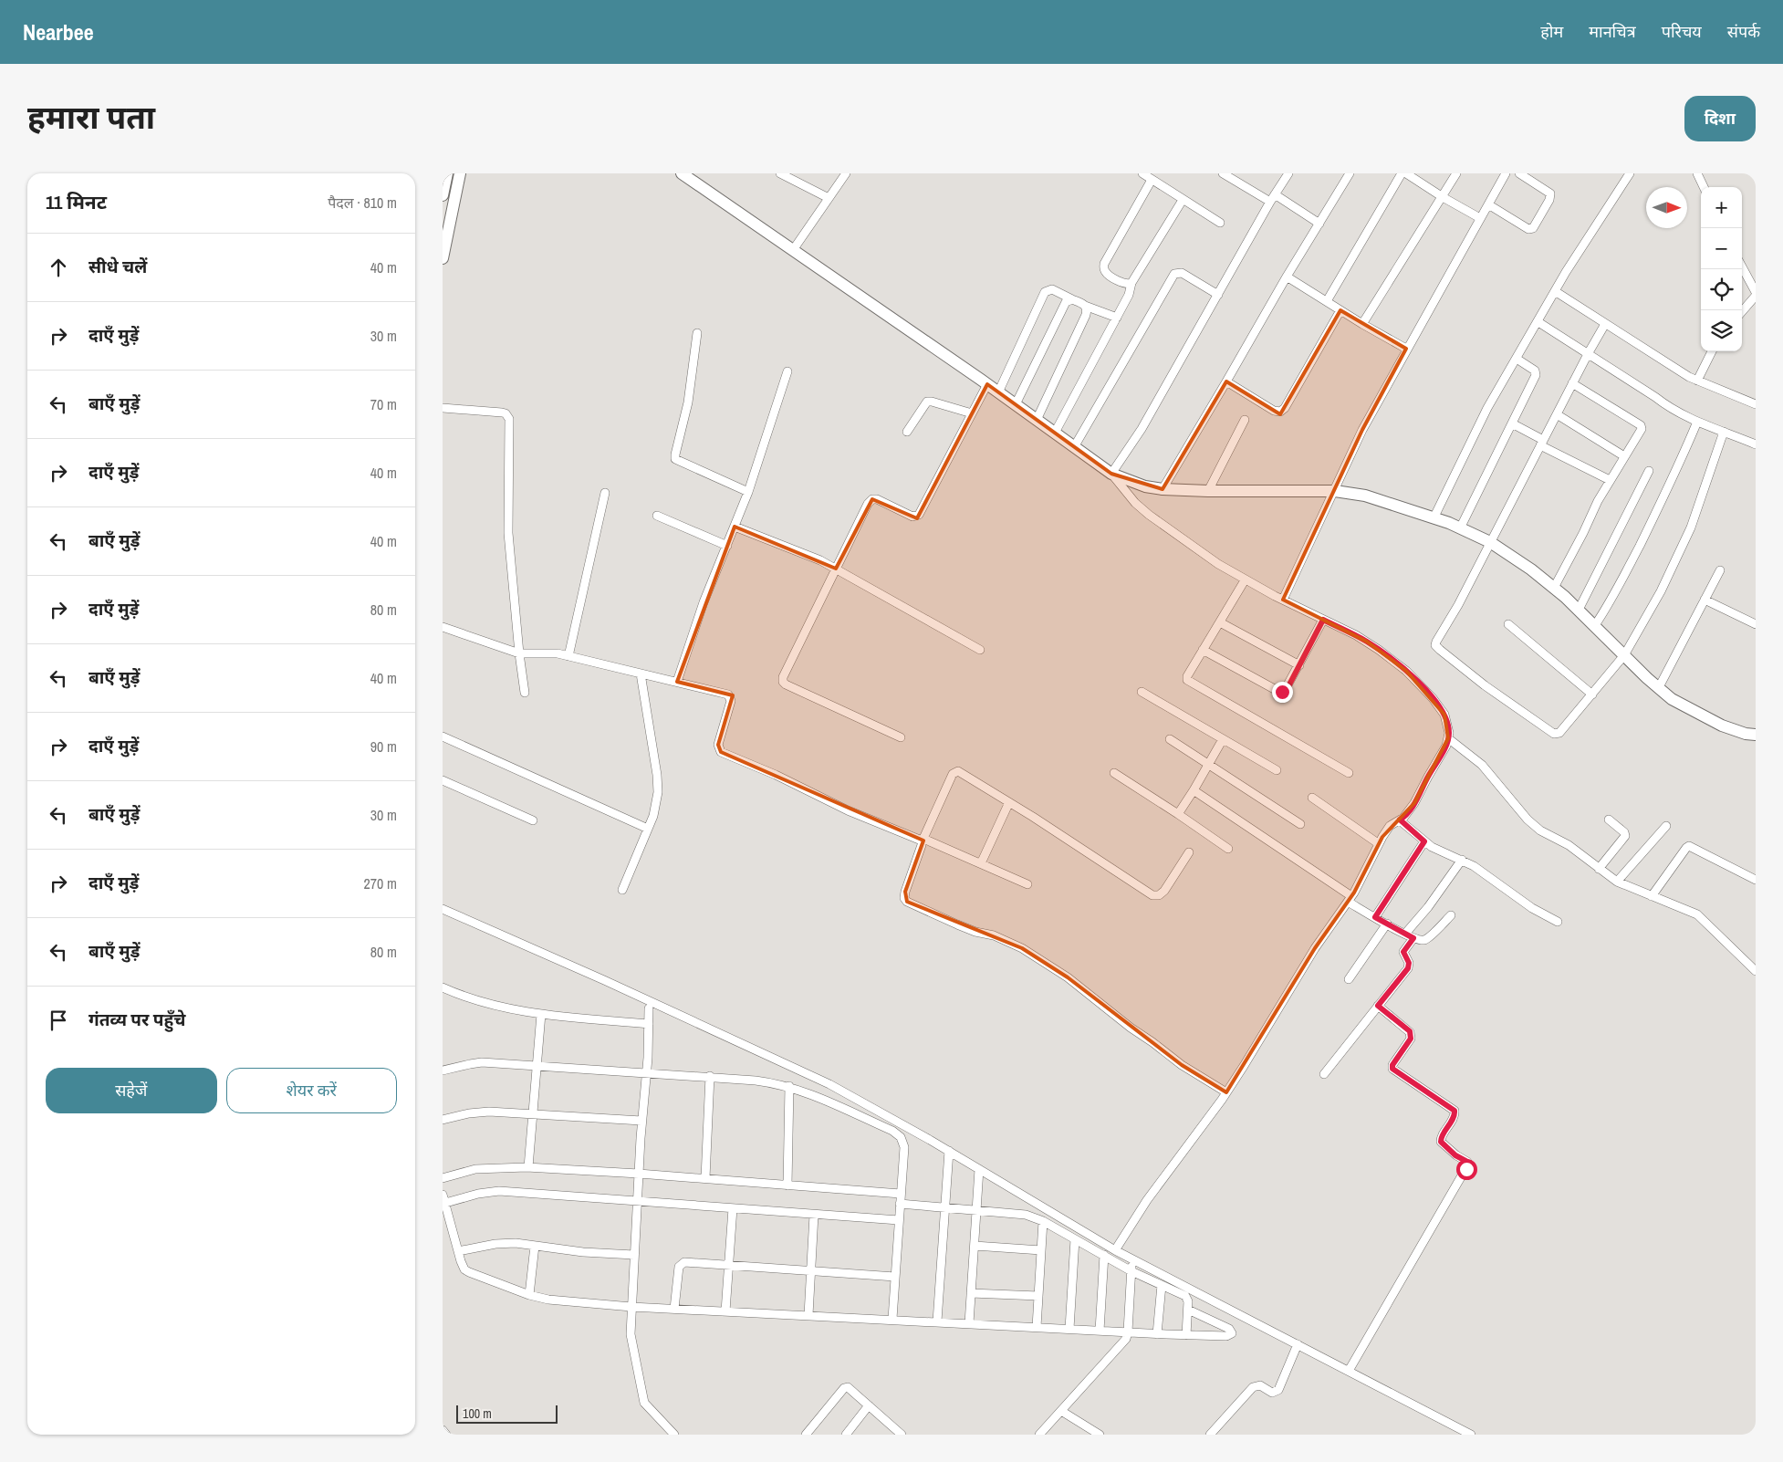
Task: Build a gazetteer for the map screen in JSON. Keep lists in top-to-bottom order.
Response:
{
  "scale_bar": "100 m",
  "north": "right",
  "page": {
    "header": "Nearbee",
    "nav": [
      "होम",
      "मानचित्र",
      "परिचय",
      "संपर्क"
    ],
    "title": "हमारा पता",
    "buttons": [
      "दिशा",
      ["सहेजें", "शेयर करें"]
    ],
    "heading": ["11 मिनट", "पैदल · 810 m"],
    "map_buttons": ["+", "−"],
    "list": [
      ["सीधे चलें", "40 m"],
      ["दाएँ मुड़ें", "30 m"],
      ["बाएँ मुड़ें", "70 m"],
      ["दाएँ मुड़ें", "40 m"],
      ["बाएँ मुड़ें", "40 m"],
      ["दाएँ मुड़ें", "80 m"],
      ["बाएँ मुड़ें", "40 m"],
      ["दाएँ मुड़ें", "90 m"],
      ["बाएँ मुड़ें", "30 m"],
      ["दाएँ मुड़ें", "270 m"],
      ["बाएँ मुड़ें", "80 m"],
      "गंतव्य पर पहुँचे"
    ],
    "scale": "100 m"
  }
}
